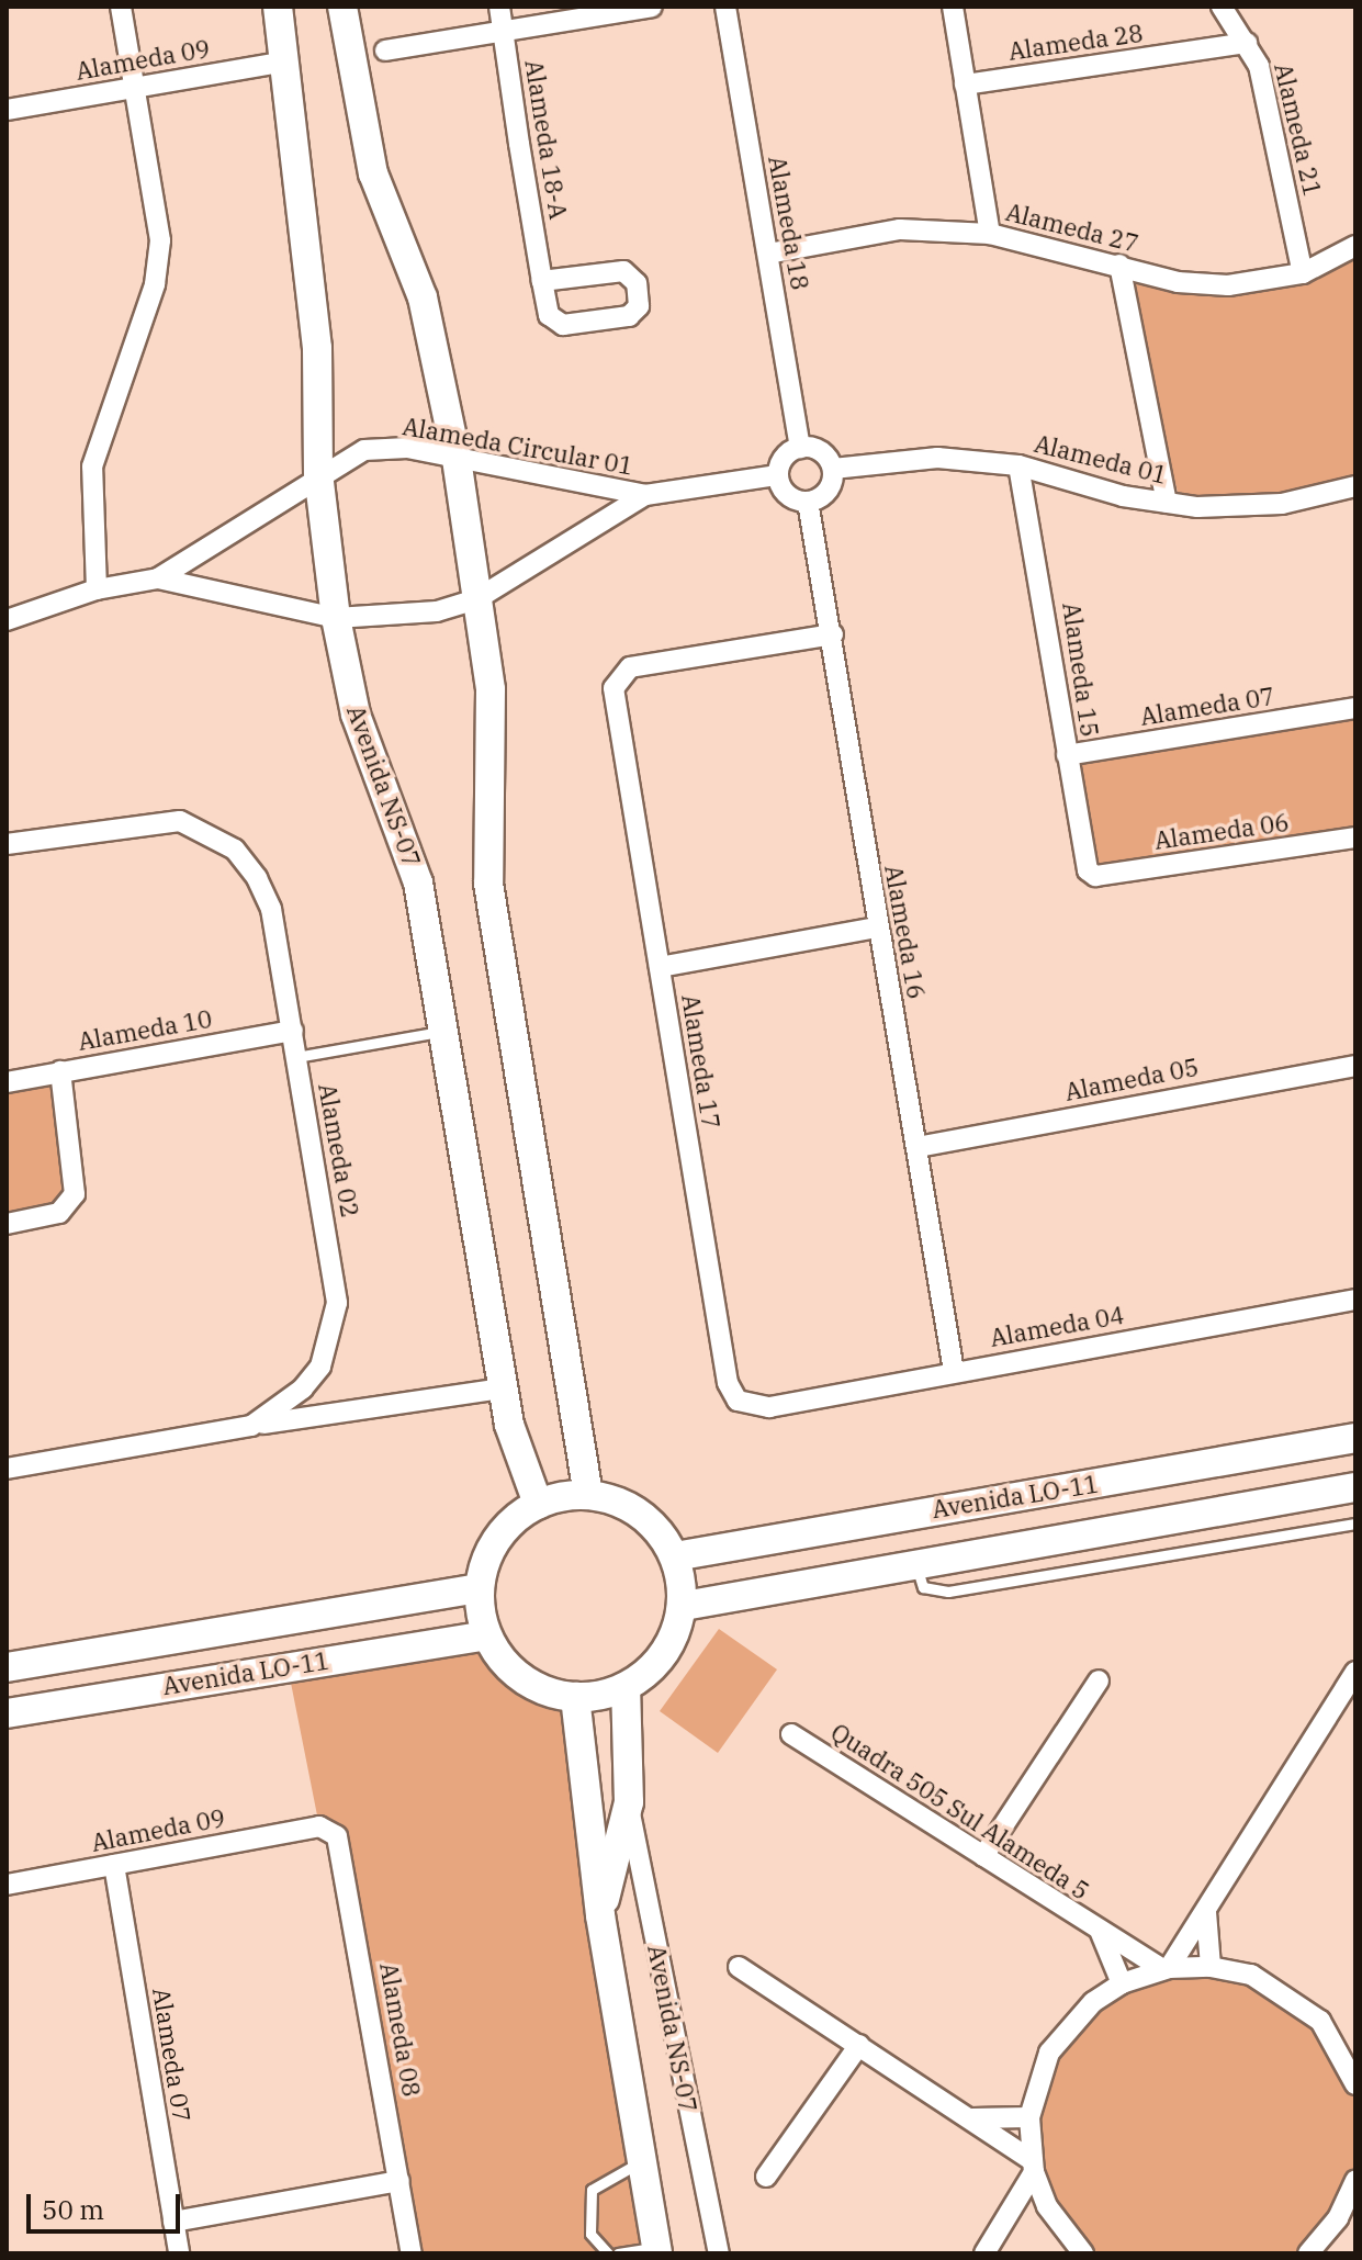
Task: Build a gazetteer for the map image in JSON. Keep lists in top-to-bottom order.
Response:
{
  "streets": {
    "street": [
      "Alameda 28",
      "Alameda 09",
      "Alameda 21",
      "Alameda 18-A",
      "Alameda 18",
      "Alameda 27",
      "Alameda Circular 01",
      "Alameda 01",
      "Alameda 15",
      "Alameda 07",
      "Avenida NS-07",
      "Alameda 06",
      "Alameda 16",
      "Alameda 10",
      "Alameda 17",
      "Alameda 05",
      "Alameda 02",
      "Alameda 04",
      "Avenida LO-11",
      "Quadra 505 Sul Alameda 5",
      "Alameda 08"
    ]
  },
  "crossings": [
    ["Alameda 28", "Alameda 21"],
    ["Alameda 09", "Alameda 07"],
    ["Alameda 09", "Avenida NS-07"],
    ["Alameda 09", "Alameda 08"],
    ["Alameda 21", "Alameda 27"],
    ["Alameda 18", "Alameda 27"],
    ["Alameda 18", "Alameda 01"],
    ["Alameda 18", "Alameda 16"],
    ["Alameda Circular 01", "Avenida NS-07"],
    ["Alameda 01", "Alameda 15"],
    ["Alameda 01", "Alameda 16"],
    ["Alameda 15", "Alameda 07"],
    ["Alameda 15", "Alameda 06"],
    ["Avenida NS-07", "Avenida LO-11"],
    ["Alameda 16", "Alameda 17"],
    ["Alameda 16", "Alameda 05"],
    ["Alameda 16", "Alameda 04"],
    ["Alameda 10", "Alameda 02"],
    ["Alameda 17", "Alameda 04"]
  ],
  "scale_bar": "50 m"
}
